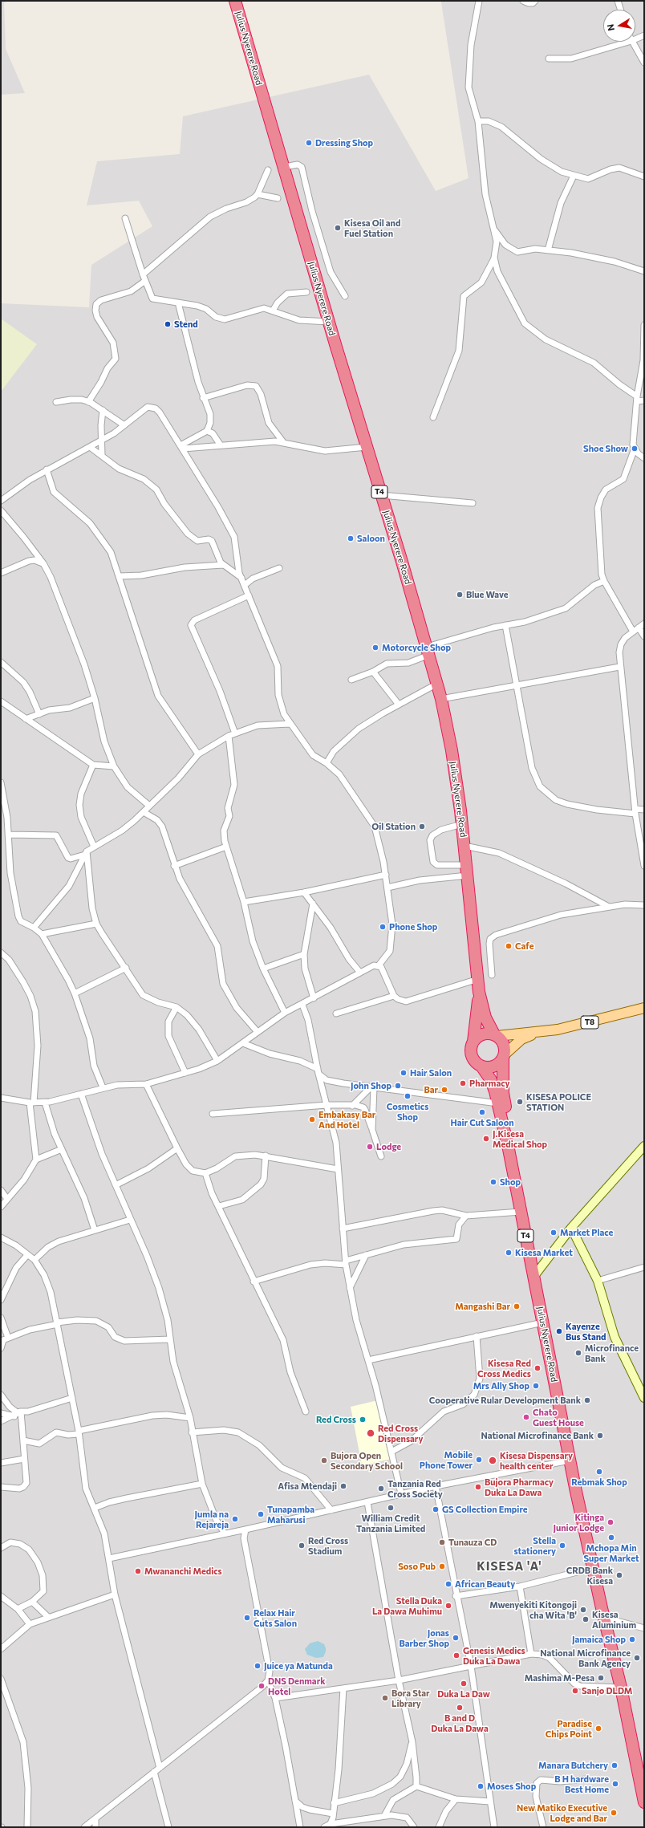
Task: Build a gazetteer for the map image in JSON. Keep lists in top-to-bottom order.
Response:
{
  "streets": {
    "highway": ["Julius Nyerere Road", "T4"],
    "main road": ["T8"]
  },
  "crossings": [
    ["Julius Nyerere Road", "T8"]
  ],
  "districts": ["KISESA 'A'"],
  "places": [
    "Dressing Shop",
    "Kisesa Oil and Fuel Station",
    "Stend",
    "Shoe Show",
    "Saloon",
    "Blue Wave",
    "Motorcycle Shop",
    "Oil Station",
    "Phone Shop",
    "Cafe",
    "Hair Salon",
    "Pharmacy",
    "John Shop",
    "Bar",
    "Cosmetics Shop",
    "KISESA POLICE STATION",
    "Hair Cut Saloon",
    "Embakasy Bar And Hotel",
    "J.Kisesa Medical Shop",
    "Lodge",
    "Shop",
    "Market Place",
    "Kisesa Market",
    "Mangashi Bar",
    "Kayenze Bus Stand",
    "Microfinance Bank",
    "Kisesa Red Cross Medics",
    "Mrs Ally Shop",
    "Cooperative Rular Development Bank",
    "Chato Guest House",
    "Red Cross",
    "Red Cross Dispensary",
    "National Microfinance Bank",
    "Mobile Phone Tower",
    "Bujora Open Secondary School",
    "Kisesa Dispensary health center",
    "Rebmak Shop",
    "Afisa Mtendaji",
    "Bujora Pharmacy Duka La Dawa",
    "Tanzania Red Cross Society",
    "William Credit Tanzania Limited",
    "GS Collection Empire",
    "Tunapamba Maharusi",
    "Jumla na Rejareja",
    "Kitinga Junior Lodge",
    "Mchopa Min Super Market",
    "Tunauza CD",
    "Red Cross Stadium",
    "Stella stationery",
    "Soso Pub",
    "Mwananchi Medics",
    "CRDB Bank Kisesa",
    "African Beauty",
    "Stella Duka La Dawa Muhimu",
    "Mwenyekiti Kitongoji cha Wita 'B'",
    "Relax Hair Cuts Salon",
    "Kisesa Aluminium",
    "Jonas Barber Shop",
    "Jamaica Shop",
    "Genesis Medics Duka La Dawa",
    "National Microfinance Bank Agency",
    "Juice ya Matunda",
    "Mashima M-Pesa",
    "Duka La Daw",
    "DNS Denmark Hotel",
    "Sanjo DLDM",
    "Bora Star Library",
    "B and D Duka La Dawa",
    "Paradise Chips Point",
    "Manara Butchery",
    "B H hardware Best Home",
    "Moses Shop",
    "New Matiko Executive Lodge and Bar"
  ],
  "north": "left"
}
